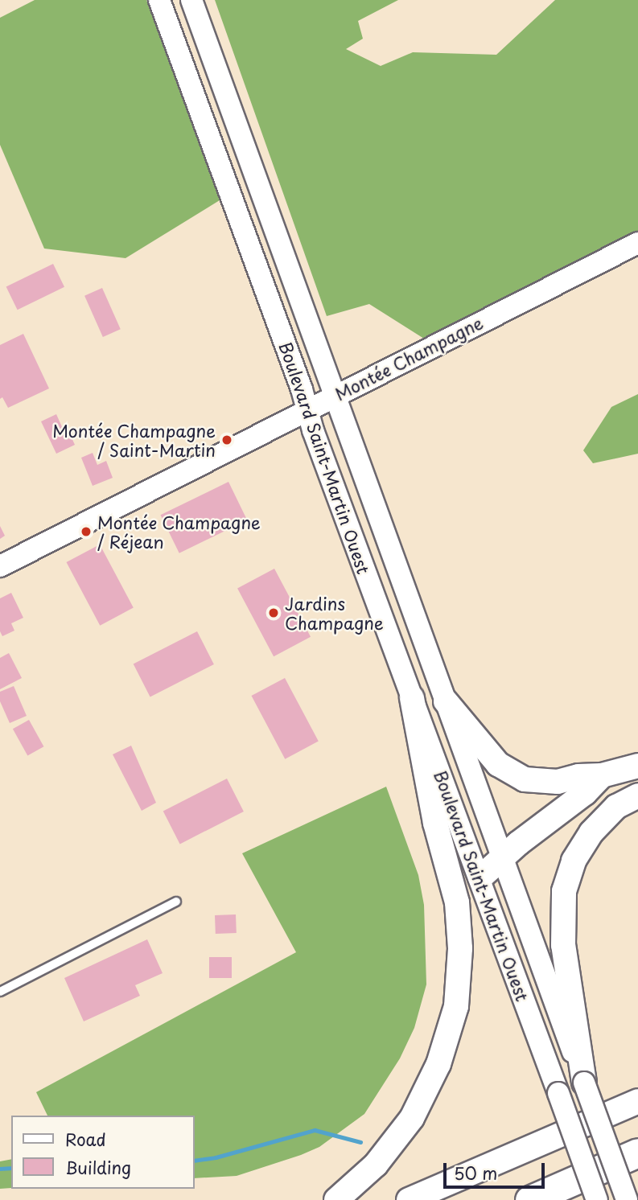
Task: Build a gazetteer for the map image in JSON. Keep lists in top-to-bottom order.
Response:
{
  "streets": {
    "main road": ["Montée Champagne", "Boulevard Saint-Martin Ouest"]
  },
  "crossings": [
    ["Montée Champagne", "Boulevard Saint-Martin Ouest"]
  ],
  "places": ["Montée Champagne / Saint-Martin", "Montée Champagne / Réjean", "Jardins Champagne"],
  "legend": ["Road", "Building"],
  "scale_bar": "50 m"
}
